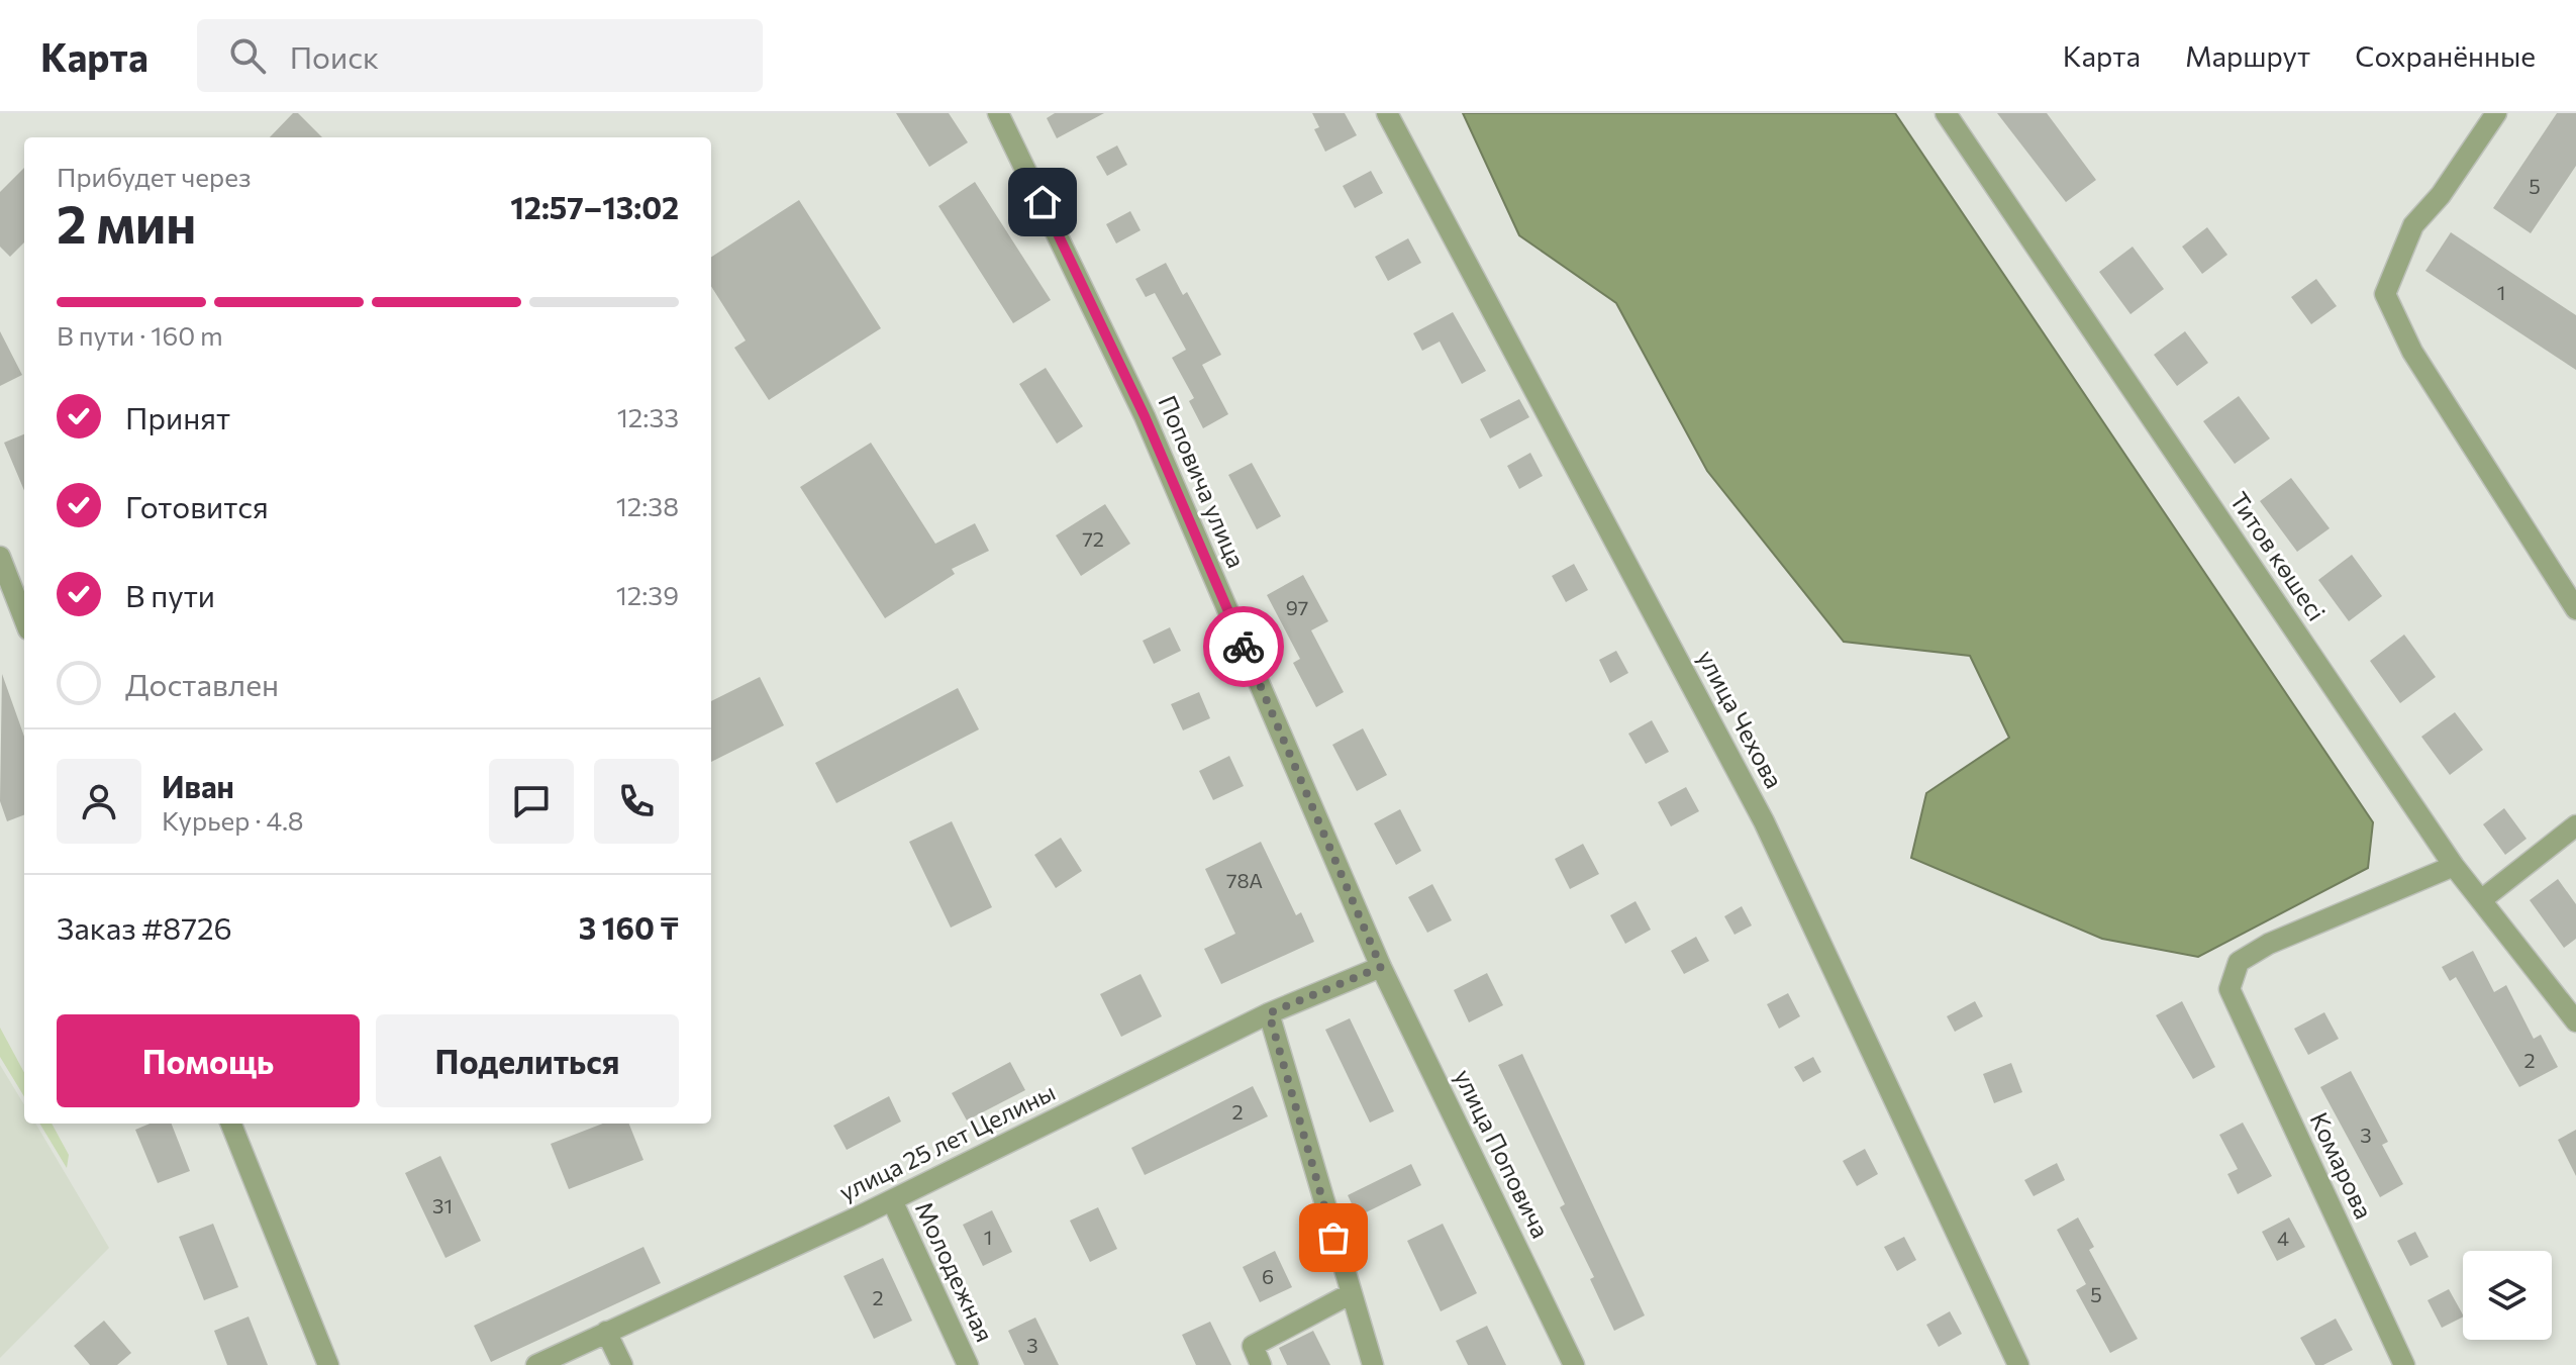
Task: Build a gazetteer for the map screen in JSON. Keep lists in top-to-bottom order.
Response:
{
  "streets": {
    "street": [
      "Поповича улица",
      "Титов көшесі",
      "улица Чехова",
      "улица 25 лет Целины",
      "улица Поповича",
      "Комарова",
      "Молодежная"
    ]
  },
  "crossings": [
    ["Поповича улица", "улица 25 лет Целины"],
    ["Поповича улица", "улица Поповича"],
    ["Титов көшесі", "Комарова"],
    ["улица 25 лет Целины", "улица Поповича"],
    ["улица 25 лет Целины", "Молодежная"]
  ],
  "house_numbers": [
    "5",
    "1",
    "72",
    "97",
    "78А",
    "2",
    "2",
    "3",
    "31",
    "1",
    "4",
    "6",
    "5",
    "2",
    "3"
  ],
  "page": {
    "header": "Карта",
    "search": "Поиск",
    "nav": ["Карта", "Маршрут", "Сохранённые"],
    "heading": ["2 мин", "Прибудет через", "12:57–13:02"],
    "panel": [
      "Иван",
      "Курьер · 4.8",
      "Заказ #8726",
      "3 160 ₸"
    ],
    "bar": "В пути · 160 m",
    "list": [
      ["Принят", "12:33"],
      ["Готовится", "12:38"],
      ["В пути", "12:39"],
      "Доставлен"
    ],
    "buttons": ["Помощь", "Поделиться"]
  }
}
